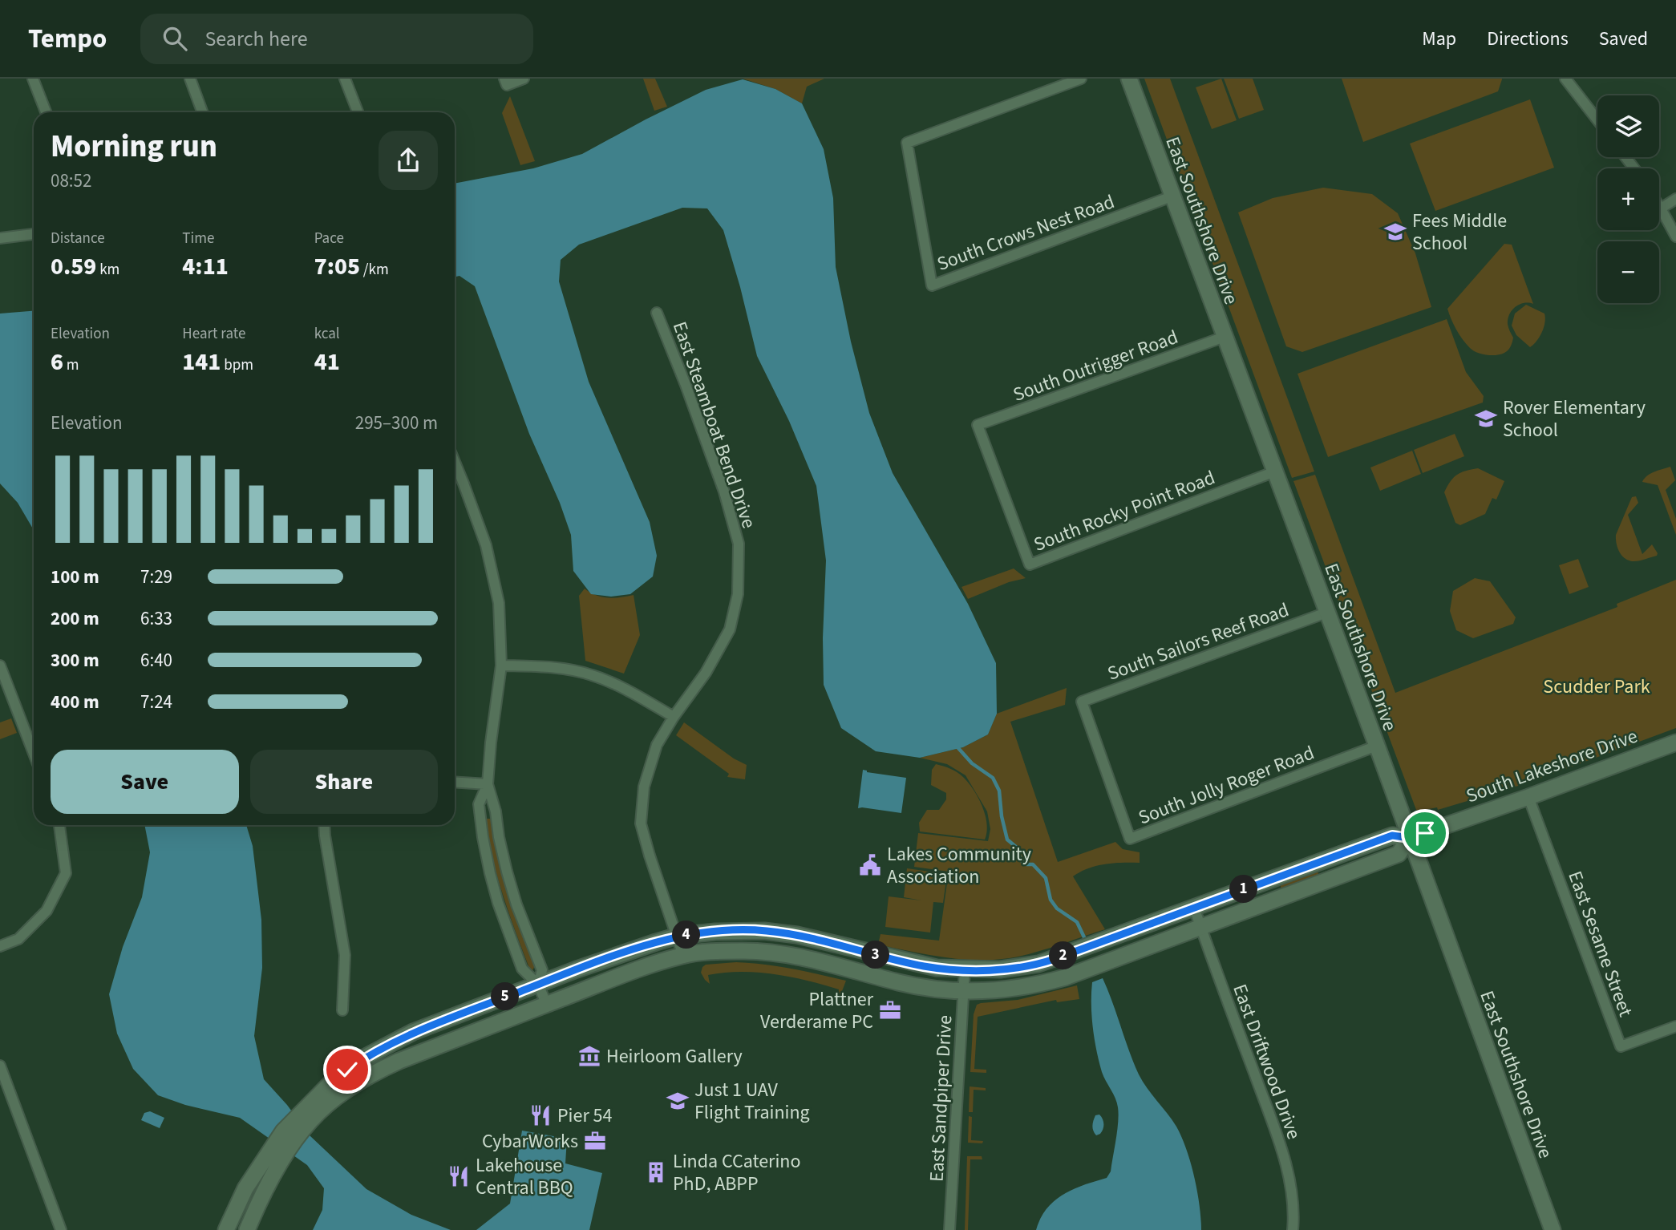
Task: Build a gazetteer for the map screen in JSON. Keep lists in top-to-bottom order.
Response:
{
  "streets": {
    "street": [
      "East Southshore Drive",
      "South Crows Nest Road",
      "South Outrigger Road",
      "East Steamboat Bend Drive",
      "South Rocky Point Road",
      "South Sailors Reef Road",
      "South Lakeshore Drive",
      "South Jolly Roger Road",
      "East Sesame Street",
      "East Driftwood Drive",
      "East Sandpiper Drive"
    ]
  },
  "crossings": [
    ["East Southshore Drive", "South Crows Nest Road"],
    ["East Southshore Drive", "South Outrigger Road"],
    ["East Southshore Drive", "South Rocky Point Road"],
    ["East Southshore Drive", "South Sailors Reef Road"],
    ["East Southshore Drive", "South Lakeshore Drive"],
    ["East Southshore Drive", "South Jolly Roger Road"],
    ["South Outrigger Road", "South Rocky Point Road"],
    ["East Steamboat Bend Drive", "South Lakeshore Drive"],
    ["South Sailors Reef Road", "South Jolly Roger Road"],
    ["South Lakeshore Drive", "East Sesame Street"],
    ["South Lakeshore Drive", "East Driftwood Drive"],
    ["South Lakeshore Drive", "East Sandpiper Drive"]
  ],
  "parks": ["Scudder Park"],
  "places": {
    "school or university": ["Fees Middle School", "Rover Elementary School", "Just 1 UAV Flight Training"],
    "public building": ["Lakes Community Association"],
    "office": ["Plattner Verderame PC", "CybarWorks"],
    "museum": ["Heirloom Gallery"],
    "restaurant": ["Pier 54", "Lakehouse Central BBQ"],
    "building": ["Linda CCaterino PhD, ABPP"]
  },
  "page": {
    "header": "Tempo",
    "search": "Search here",
    "nav": ["Map", "Directions", "Saved"],
    "map_buttons": ["+", "−"],
    "heading": ["Morning run", "08:52"],
    "stats": [
      ["Distance", "0.59 km"],
      ["Time", "4:11"],
      ["Pace", "7:05 /km"],
      ["Elevation", "6 m"],
      ["Heart rate", "141 bpm"],
      ["kcal", "41"]
    ],
    "chart": ["Elevation", "295–300 m"],
    "list": [
      {
        "name": "100 m",
        "note": "7:29"
      },
      {
        "name": "200 m",
        "note": "6:33"
      },
      {
        "name": "300 m",
        "note": "6:40"
      },
      {
        "name": "400 m",
        "note": "7:24"
      }
    ],
    "buttons": ["Save", "Share"],
    "pins": [
      "1",
      "4",
      "3",
      "2",
      "5"
    ]
  }
}
